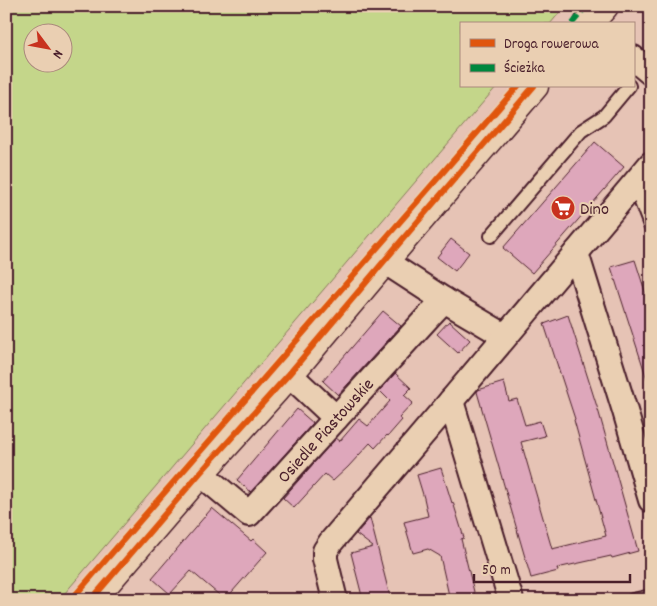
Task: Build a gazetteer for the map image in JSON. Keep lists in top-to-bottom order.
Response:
{
  "streets": {
    "street": ["Osiedle Piastowskie"]
  },
  "places": {
    "supermarket": ["Dino"]
  },
  "legend": ["Droga rowerowa", "Ścieżka"],
  "scale_bar": "50 m",
  "north": "bottom right"
}
